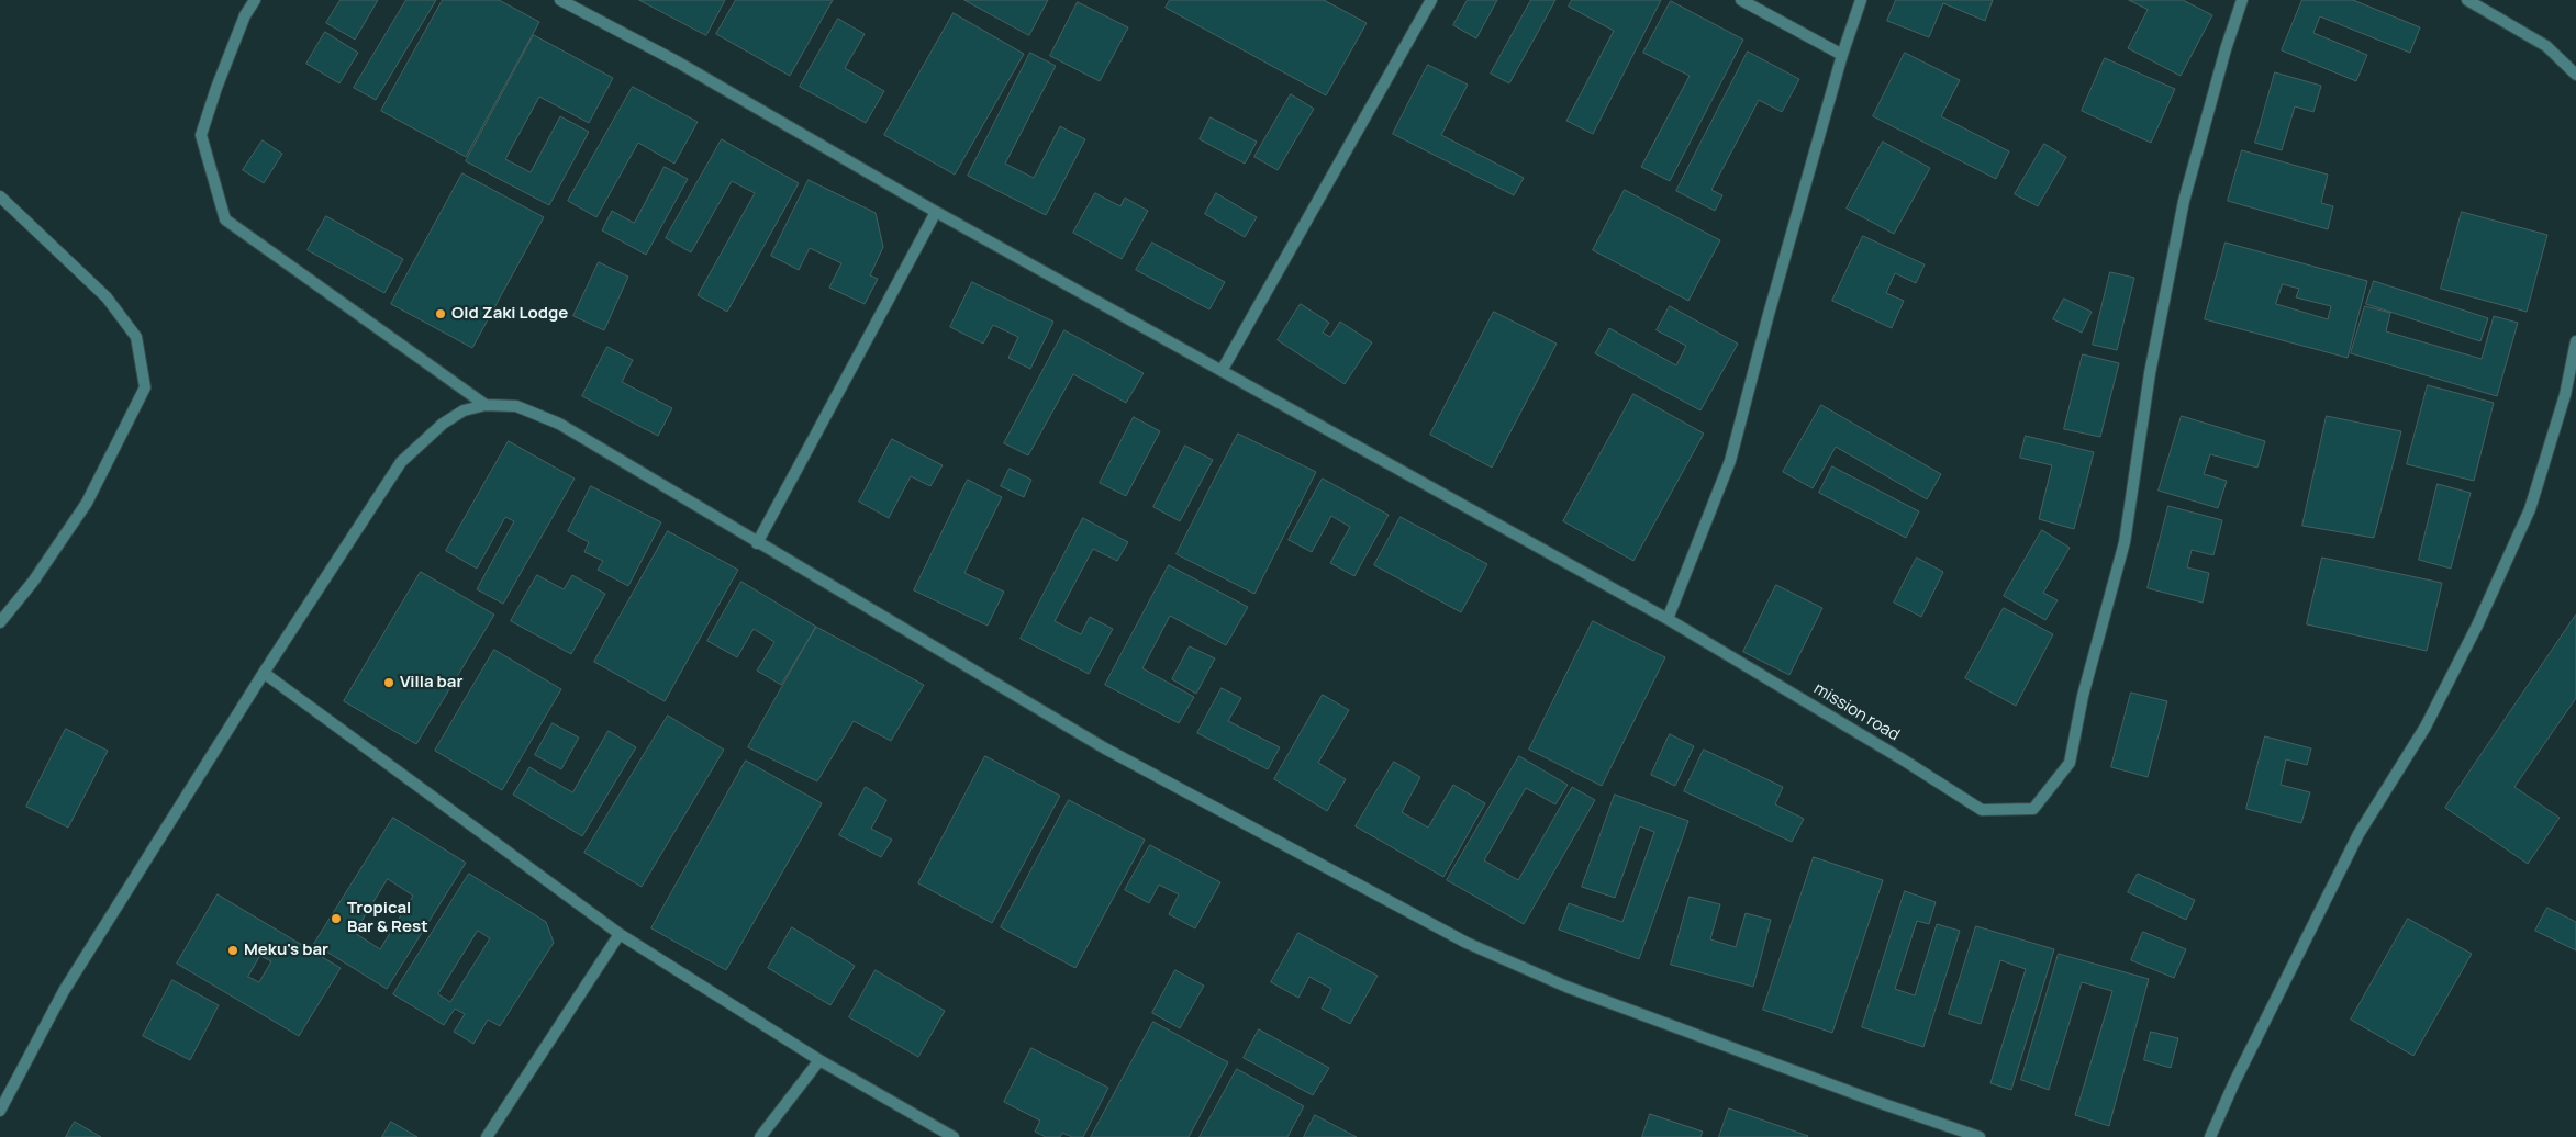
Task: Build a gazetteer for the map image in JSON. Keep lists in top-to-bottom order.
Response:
{
  "streets": {
    "street": ["mission road"]
  },
  "places": [
    "Old Zaki Lodge",
    "Villa bar",
    "Tropical Bar & Rest",
    "Meku's bar"
  ]
}
